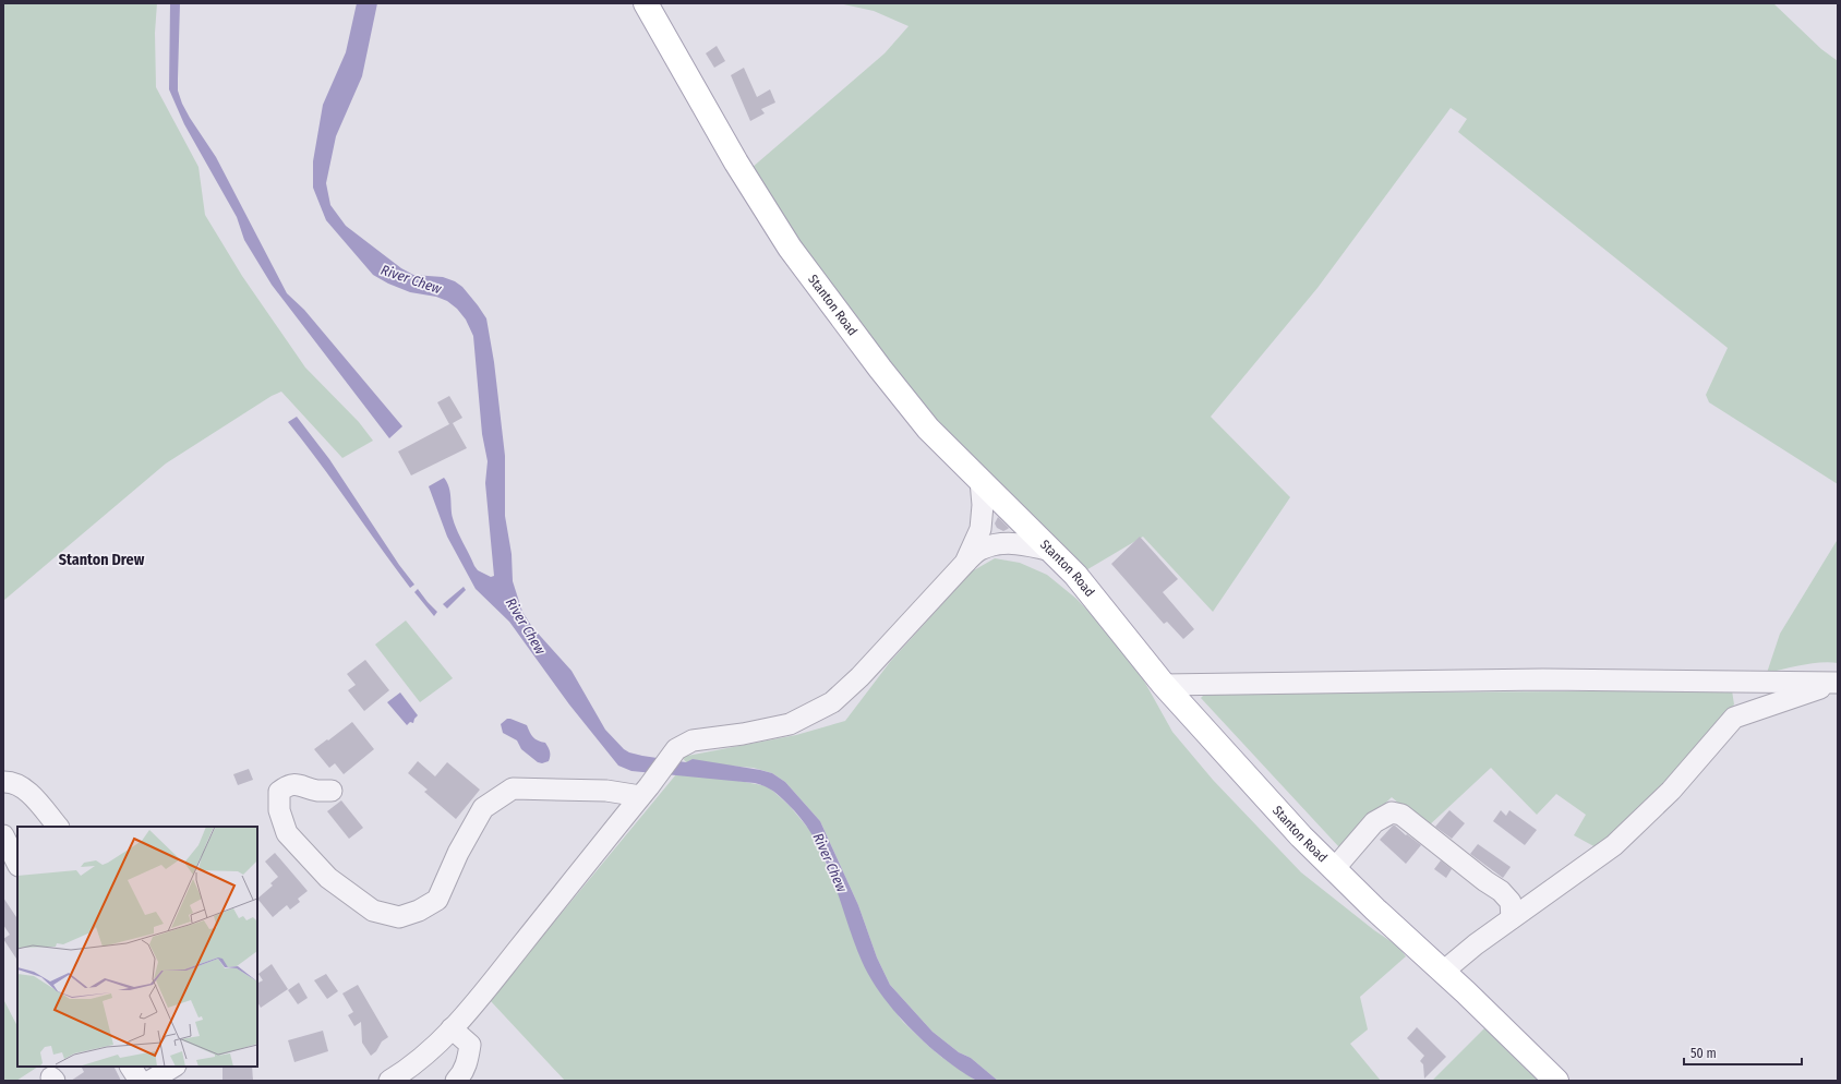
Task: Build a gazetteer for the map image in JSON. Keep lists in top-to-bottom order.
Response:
{
  "streets": {
    "main road": ["Stanton Road"]
  },
  "districts": ["Stanton Drew"],
  "water": ["River Chew"],
  "scale_bar": "50 m"
}
